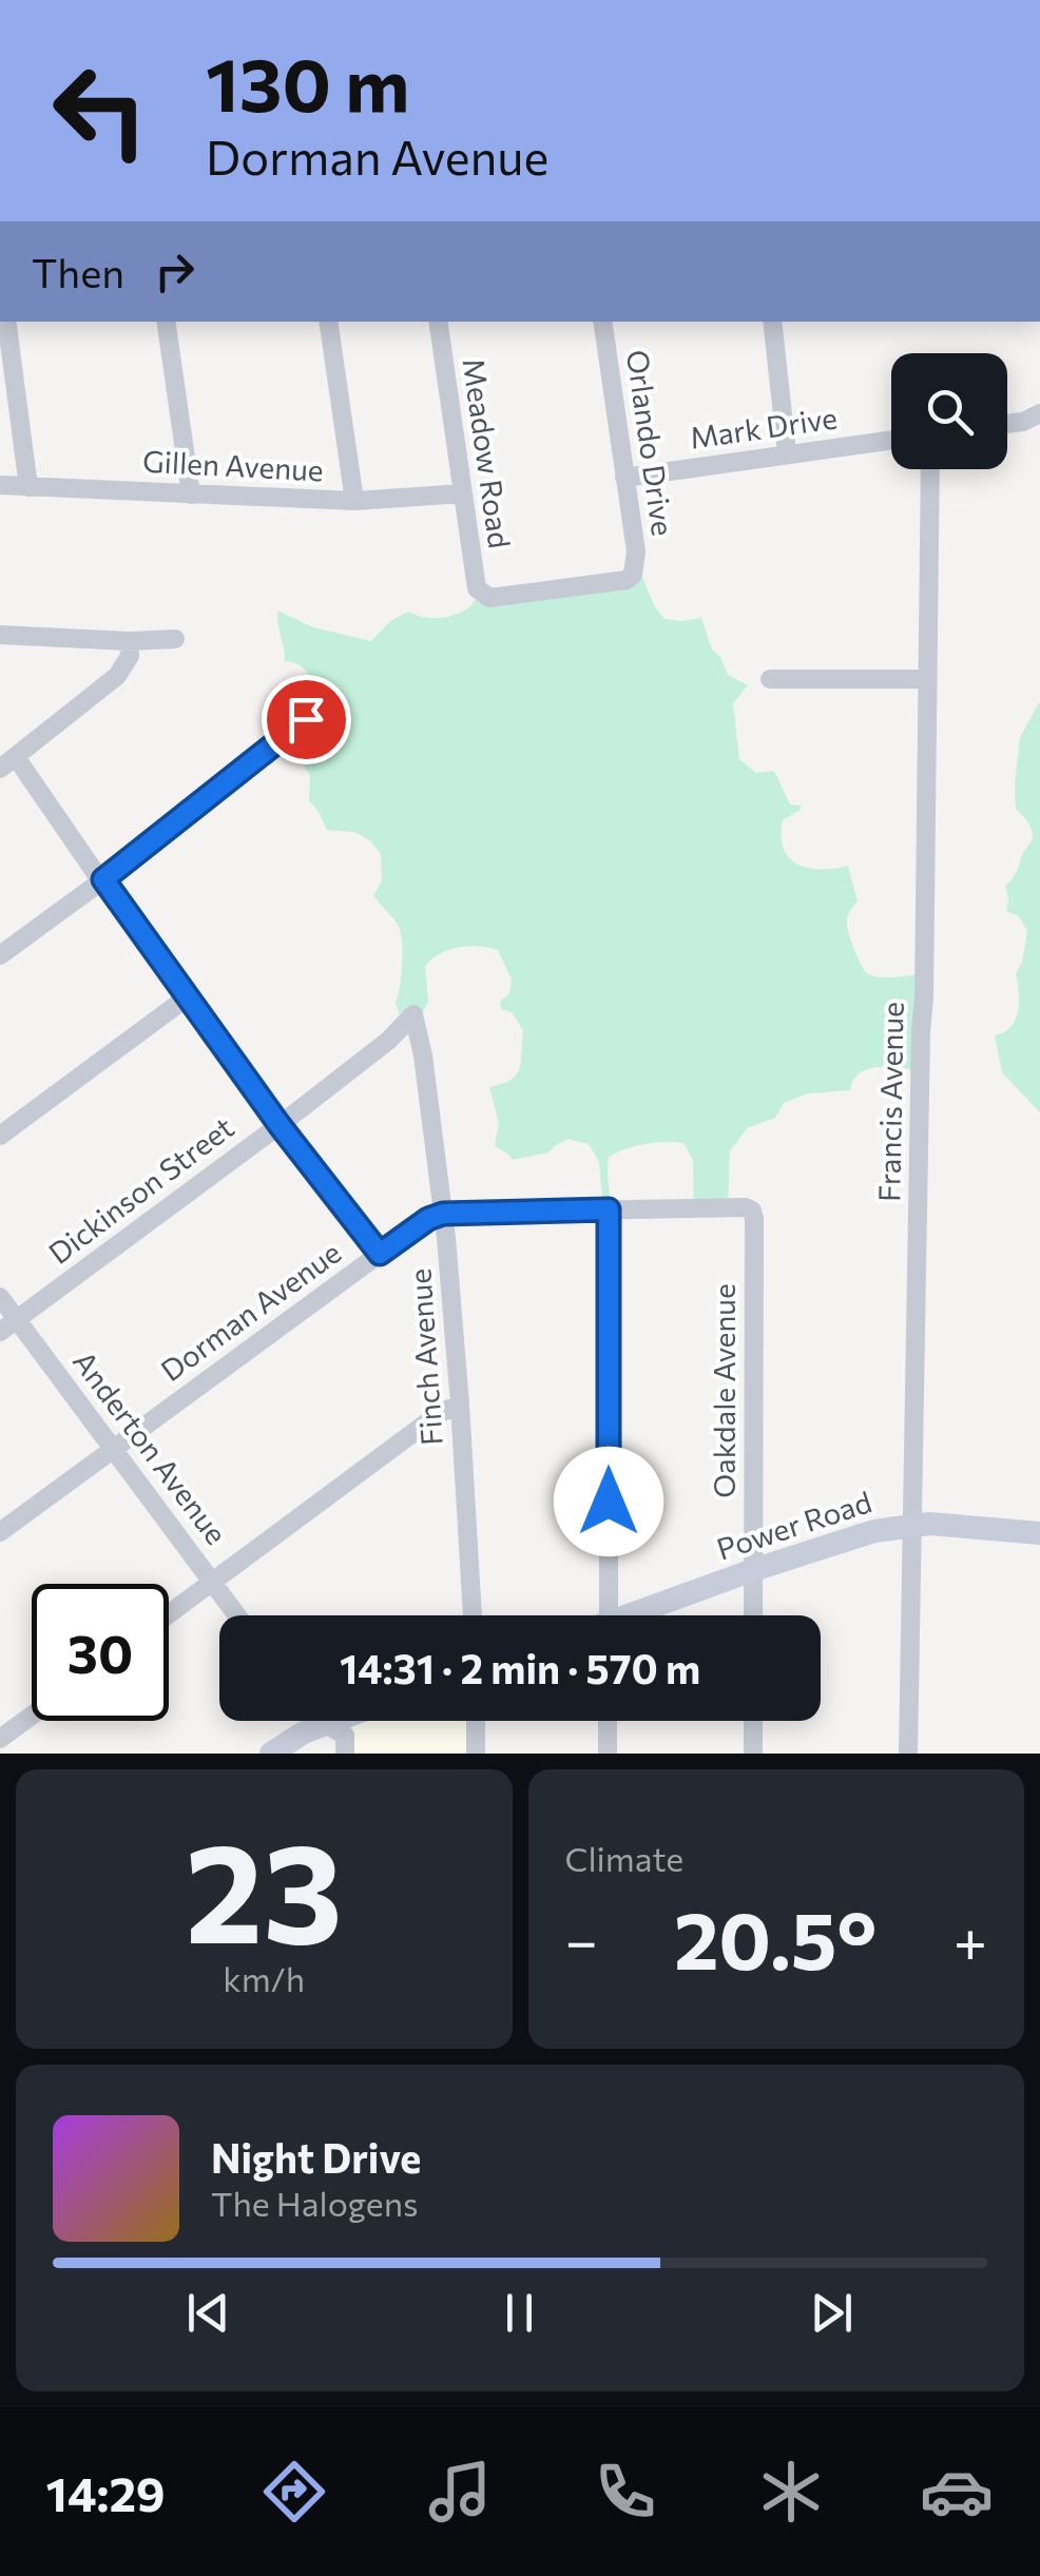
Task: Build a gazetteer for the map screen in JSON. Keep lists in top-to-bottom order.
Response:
{
  "streets": {
    "main road": ["Power Road"],
    "street": [
      "Mark Drive",
      "Orlando Drive",
      "Meadow Road",
      "Gillen Avenue",
      "Francis Avenue",
      "Dickinson Street",
      "Dorman Avenue",
      "Finch Avenue",
      "Oakdale Avenue",
      "Anderton Avenue"
    ]
  },
  "crossings": [
    ["Mark Drive", "Orlando Drive"],
    ["Orlando Drive", "Meadow Road"],
    ["Meadow Road", "Gillen Avenue"],
    ["Francis Avenue", "Power Road"],
    ["Dickinson Street", "Finch Avenue"],
    ["Dickinson Street", "Anderton Avenue"],
    ["Dorman Avenue", "Finch Avenue"],
    ["Dorman Avenue", "Oakdale Avenue"],
    ["Dorman Avenue", "Anderton Avenue"],
    ["Oakdale Avenue", "Power Road"]
  ],
  "page": {
    "turn": ["130 m", "Dorman Avenue"],
    "then": "Then",
    "limit": "30",
    "trip": "14:31 · 2 min · 570 m",
    "tile": [
      ["23", "km/h"],
      "Climate"
    ],
    "heat": ["−", "20.5°", "+"],
    "song": ["Night Drive", "The Halogens"],
    "tabs": "14:29"
  }
}
